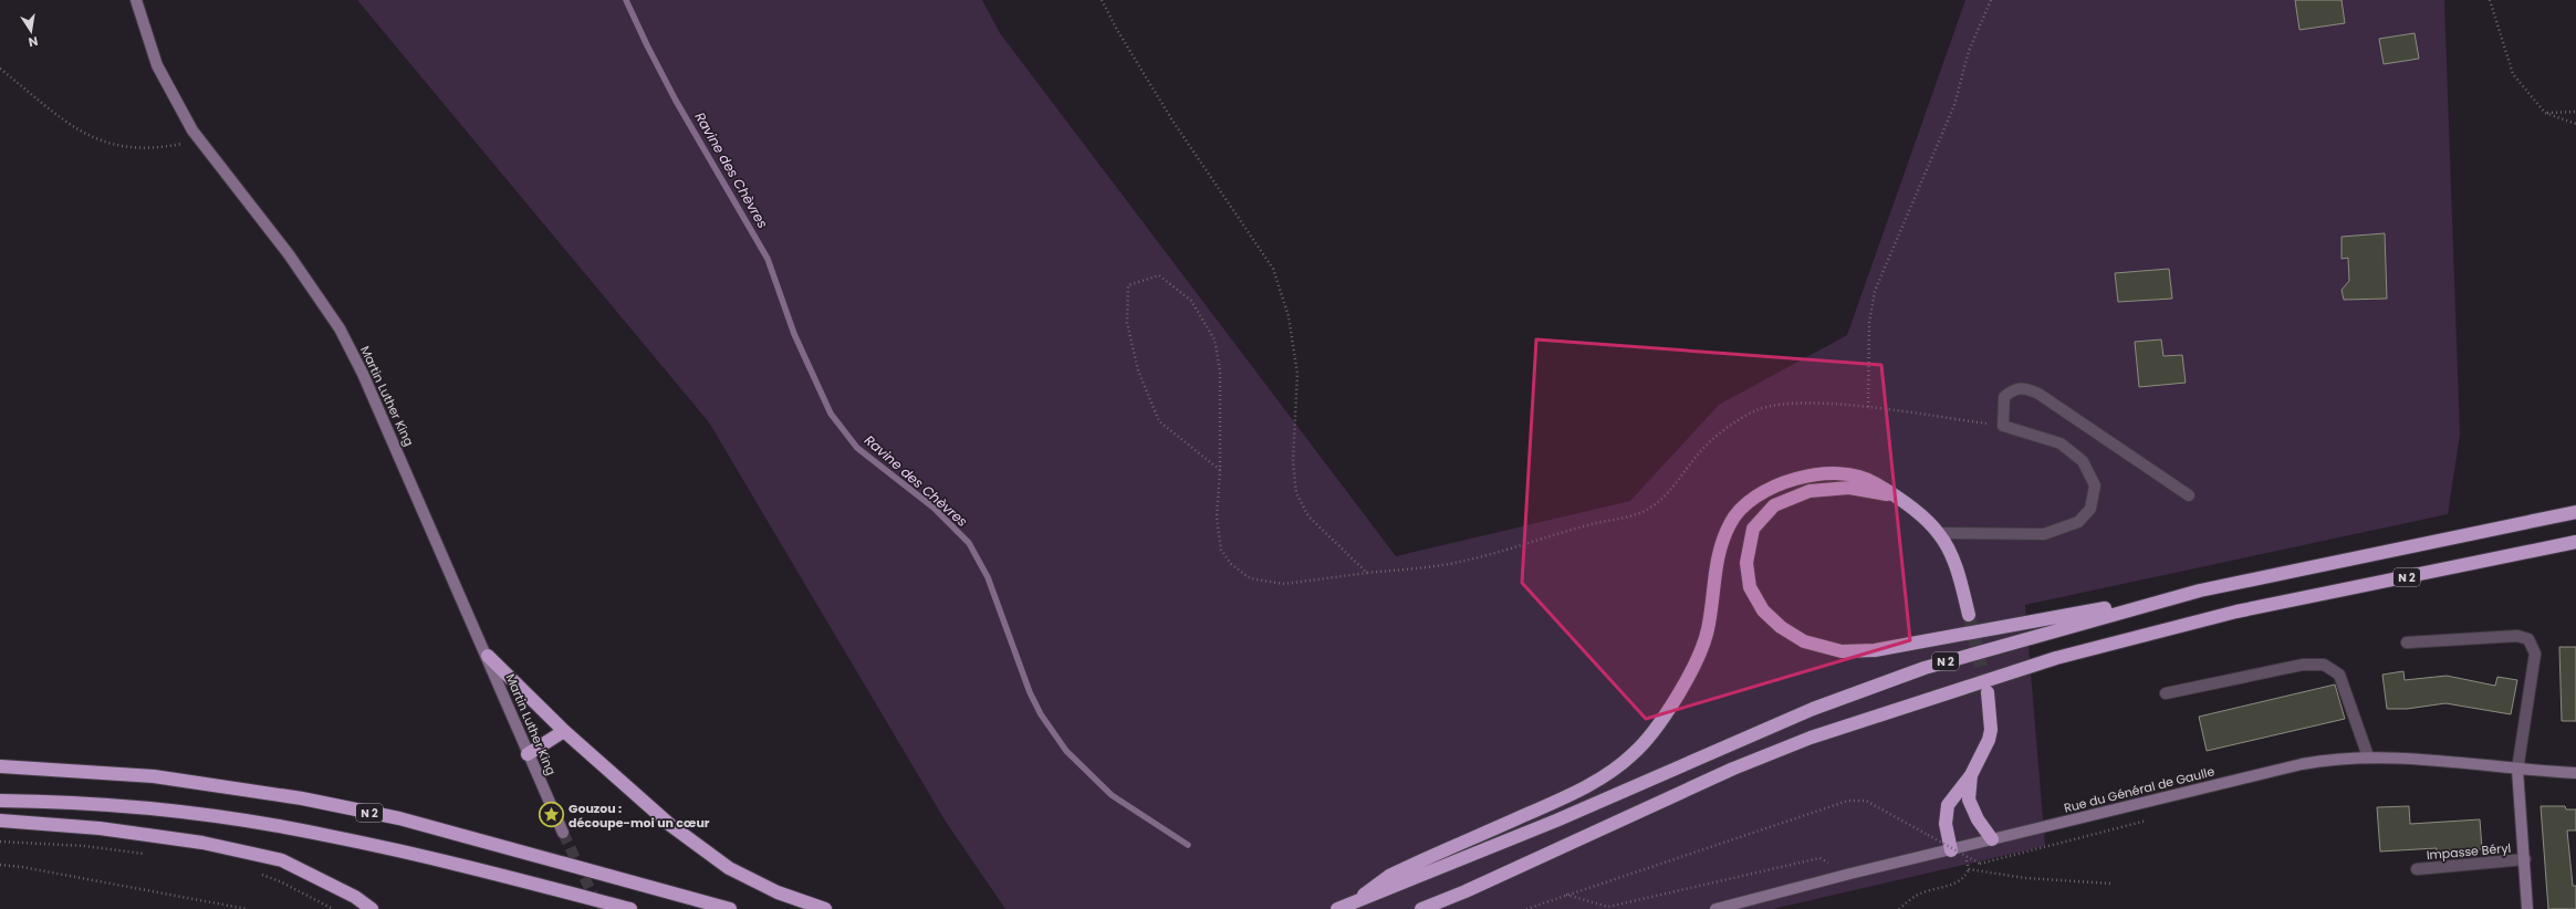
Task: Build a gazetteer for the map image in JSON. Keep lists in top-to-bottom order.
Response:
{
  "streets": {
    "highway": ["N 2"],
    "street": ["Martin Luther King", "Rue du Général de Gaulle"],
    "lane": ["Impasse Béryl"]
  },
  "water": ["Ravine des Chèvres"],
  "places": {
    "place": ["Gouzou : découpe-moi un cœur"]
  },
  "north": "bottom"
}
